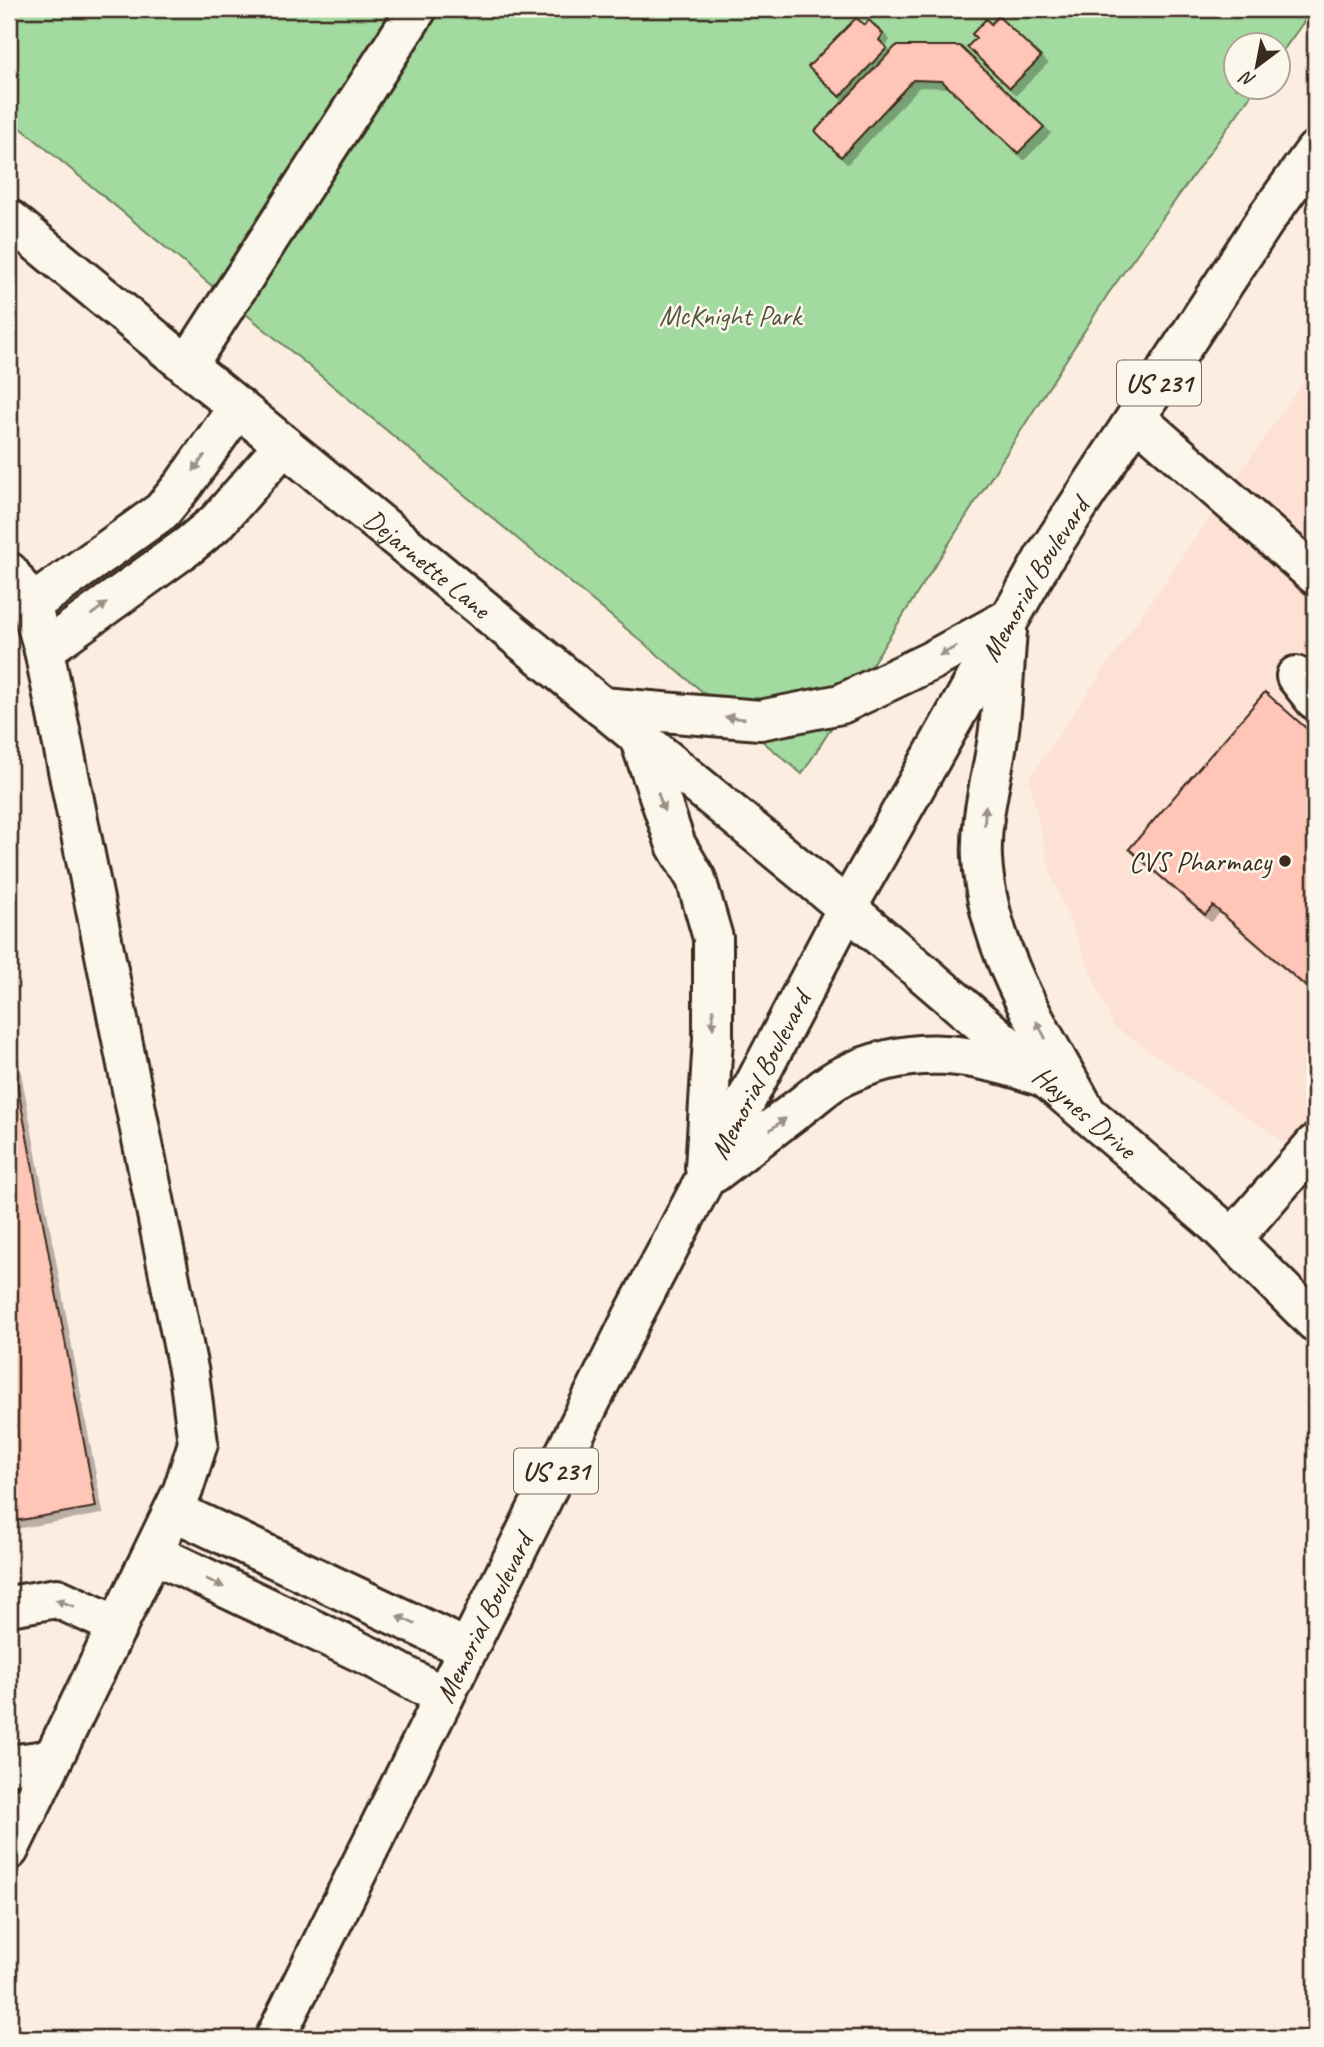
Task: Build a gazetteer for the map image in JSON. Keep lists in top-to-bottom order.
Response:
{
  "streets": {
    "main road": [
      "US 231",
      "Dejarnette Lane",
      "Memorial Boulevard",
      "Haynes Drive"
    ]
  },
  "crossings": [
    ["Dejarnette Lane", "Memorial Boulevard"],
    ["Dejarnette Lane", "Haynes Drive"],
    ["Memorial Boulevard", "Haynes Drive"]
  ],
  "parks": ["McKnight Park"],
  "places": ["CVS Pharmacy"],
  "north": "bottom left"
}
